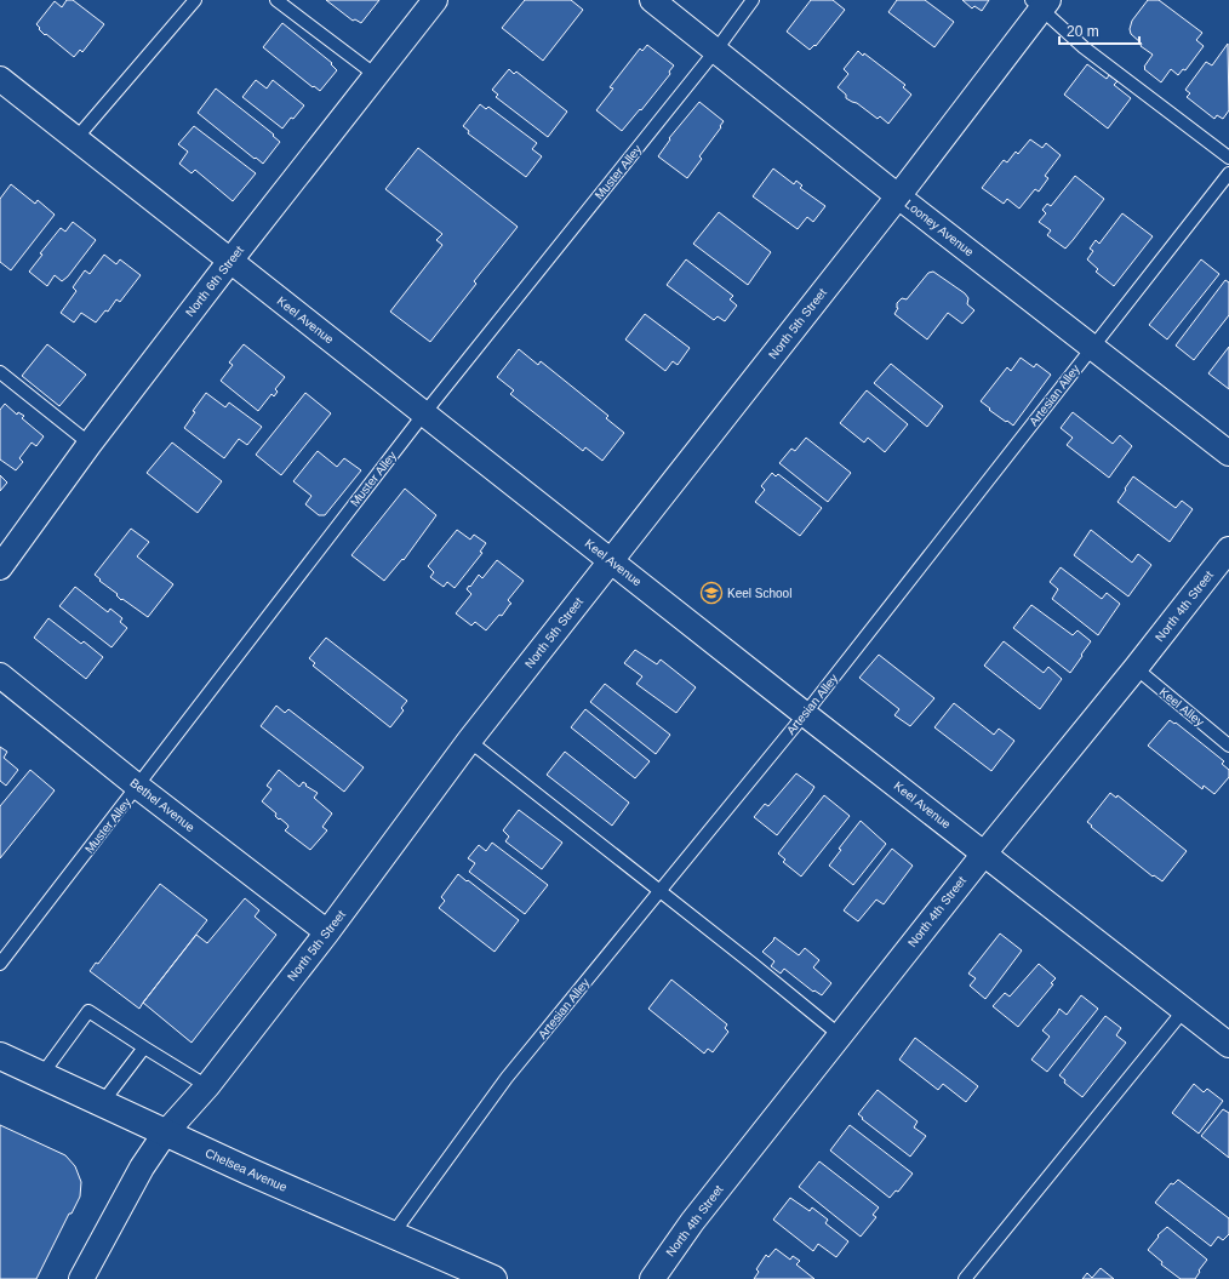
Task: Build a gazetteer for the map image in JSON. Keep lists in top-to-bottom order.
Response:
{
  "streets": {
    "main road": ["Chelsea Avenue"],
    "street": [
      "Looney Avenue",
      "North 6th Street",
      "Keel Avenue",
      "North 5th Street",
      "North 4th Street",
      "Bethel Avenue"
    ],
    "lane": ["Muster Alley", "Artesian Alley", "Keel Alley"]
  },
  "crossings": [
    ["Muster Alley", "Looney Avenue"],
    ["Muster Alley", "Keel Avenue"],
    ["Muster Alley", "Bethel Avenue"],
    ["Looney Avenue", "North 5th Street"],
    ["Looney Avenue", "Artesian Alley"],
    ["North 6th Street", "Keel Avenue"],
    ["Keel Avenue", "North 5th Street"],
    ["Keel Avenue", "Artesian Alley"],
    ["Keel Avenue", "North 4th Street"],
    ["North 5th Street", "Bethel Avenue"],
    ["North 5th Street", "Chelsea Avenue"],
    ["Artesian Alley", "Chelsea Avenue"],
    ["North 4th Street", "Keel Alley"]
  ],
  "places": {
    "school or university": ["Keel School"]
  },
  "scale_bar": "20 m"
}
